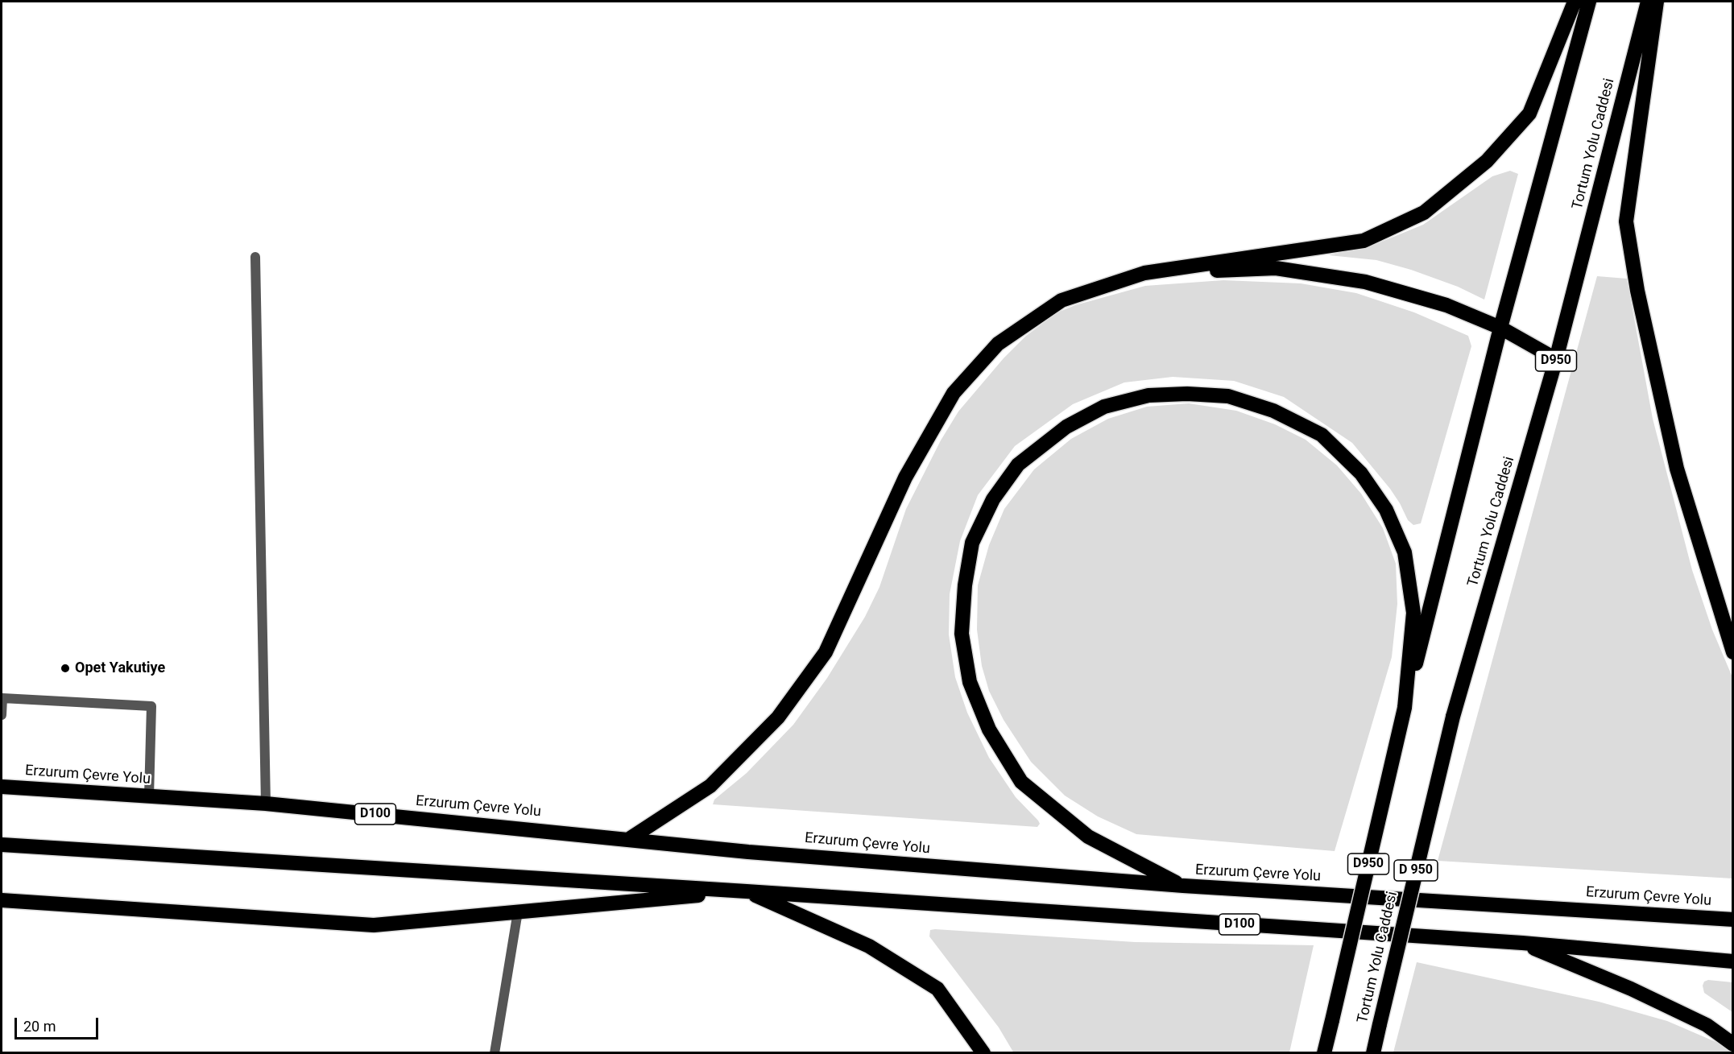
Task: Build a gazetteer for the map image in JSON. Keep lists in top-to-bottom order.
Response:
{
  "streets": {
    "highway": [
      "Tortum Yolu Caddesi",
      "D950",
      "Erzurum Çevre Yolu",
      "D100",
      "D 950"
    ]
  },
  "places": ["Opet Yakutiye"],
  "scale_bar": "20 m"
}
